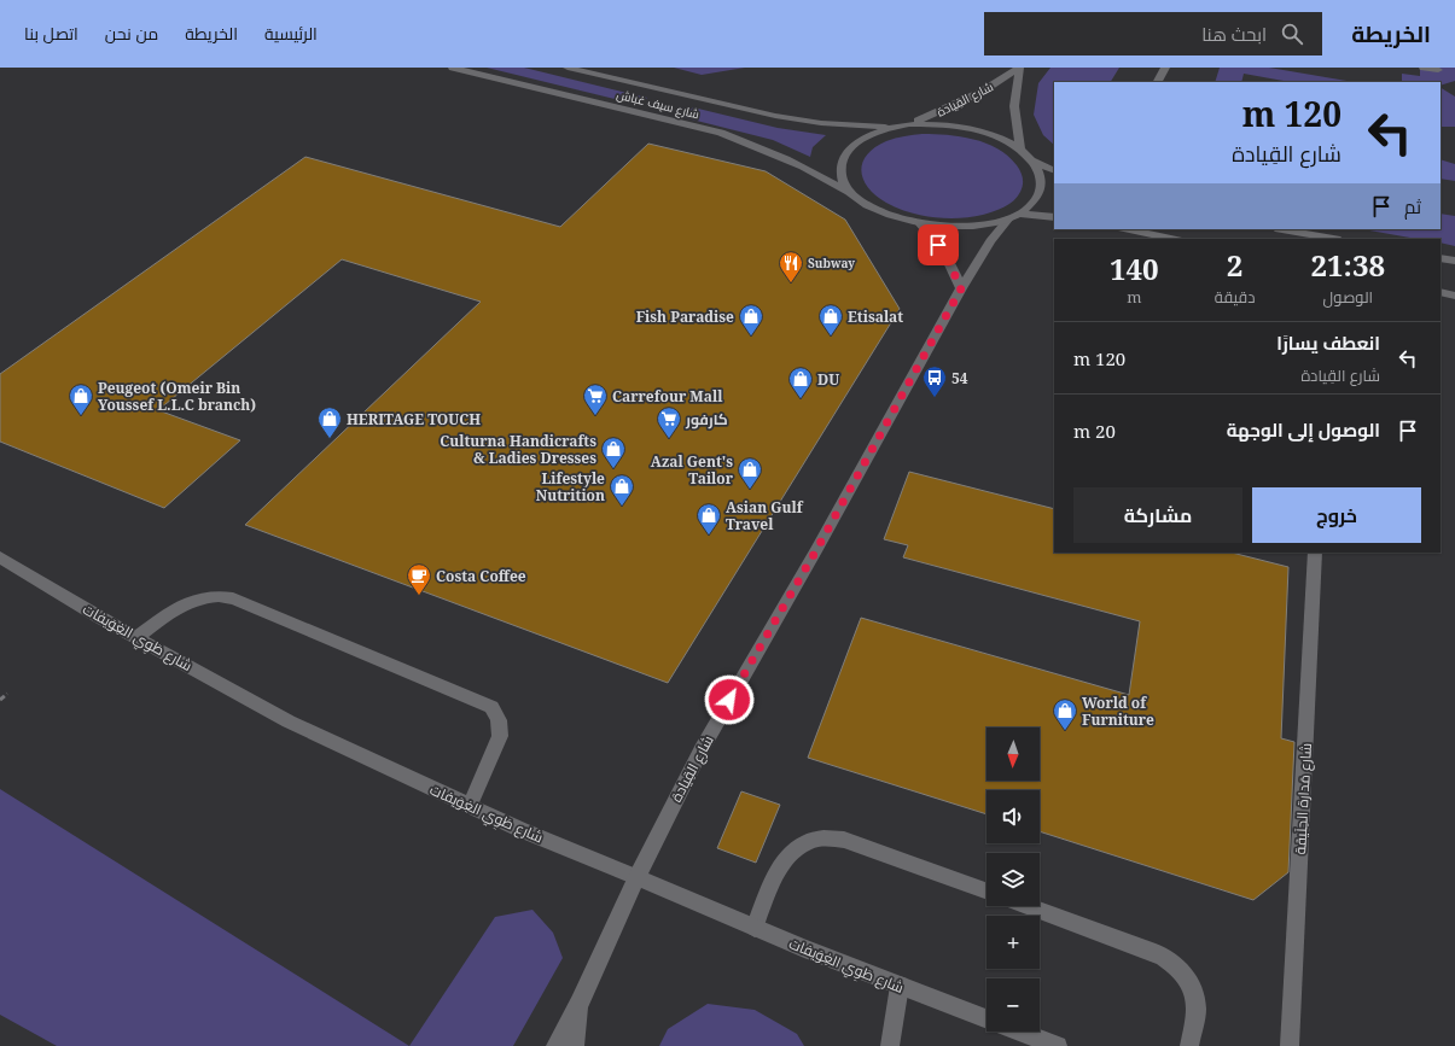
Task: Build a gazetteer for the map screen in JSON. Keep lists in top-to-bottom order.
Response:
{
  "streets": {
    "street": [
      "شارع القِيادة",
      "شارع سيف غباش",
      "شارع طَوِي الغِوَيفات",
      "شارع مَدارة الحِلَيقة"
    ]
  },
  "crossings": [
    ["شارع القِيادة", "شارع سيف غباش"],
    ["شارع القِيادة", "شارع طَوِي الغِوَيفات"]
  ],
  "places": {
    "restaurant": ["Subway"],
    "shop": [
      "Fish Paradise",
      "Etisalat",
      "DU",
      "Peugeot (Omeir Bin Youssef L.L.C branch)",
      "HERITAGE TOUCH",
      "Culturna Handicrafts & Ladies Dresses",
      "Azal Gent's Tailor",
      "Lifestyle Nutrition",
      "Asian Gulf Travel",
      "World of Furniture"
    ],
    "bus stop": ["54"],
    "supermarket": ["Carrefour Mall", "كارفور"],
    "cafe": ["Costa Coffee"]
  },
  "north": "bottom",
  "page": {
    "header": "الخريطة",
    "search": "ابحث هنا",
    "nav": [
      "الرئيسية",
      "الخريطة",
      "من نحن",
      "اتصل بنا"
    ],
    "turn": ["120 m", "شارع القِيادة"],
    "then": "ثم",
    "eta": [
      "21:38",
      "الوصول",
      "2",
      "دقيقة",
      "140",
      "m"
    ],
    "list": [
      {
        "name": "انعطف يسارًا",
        "note": "شارع القِيادة",
        "value": "120 m"
      },
      {
        "name": "الوصول إلى الوجهة",
        "value": "20 m"
      }
    ],
    "buttons": ["خروج", "مشاركة"],
    "map_buttons": ["+", "−"]
  }
}
